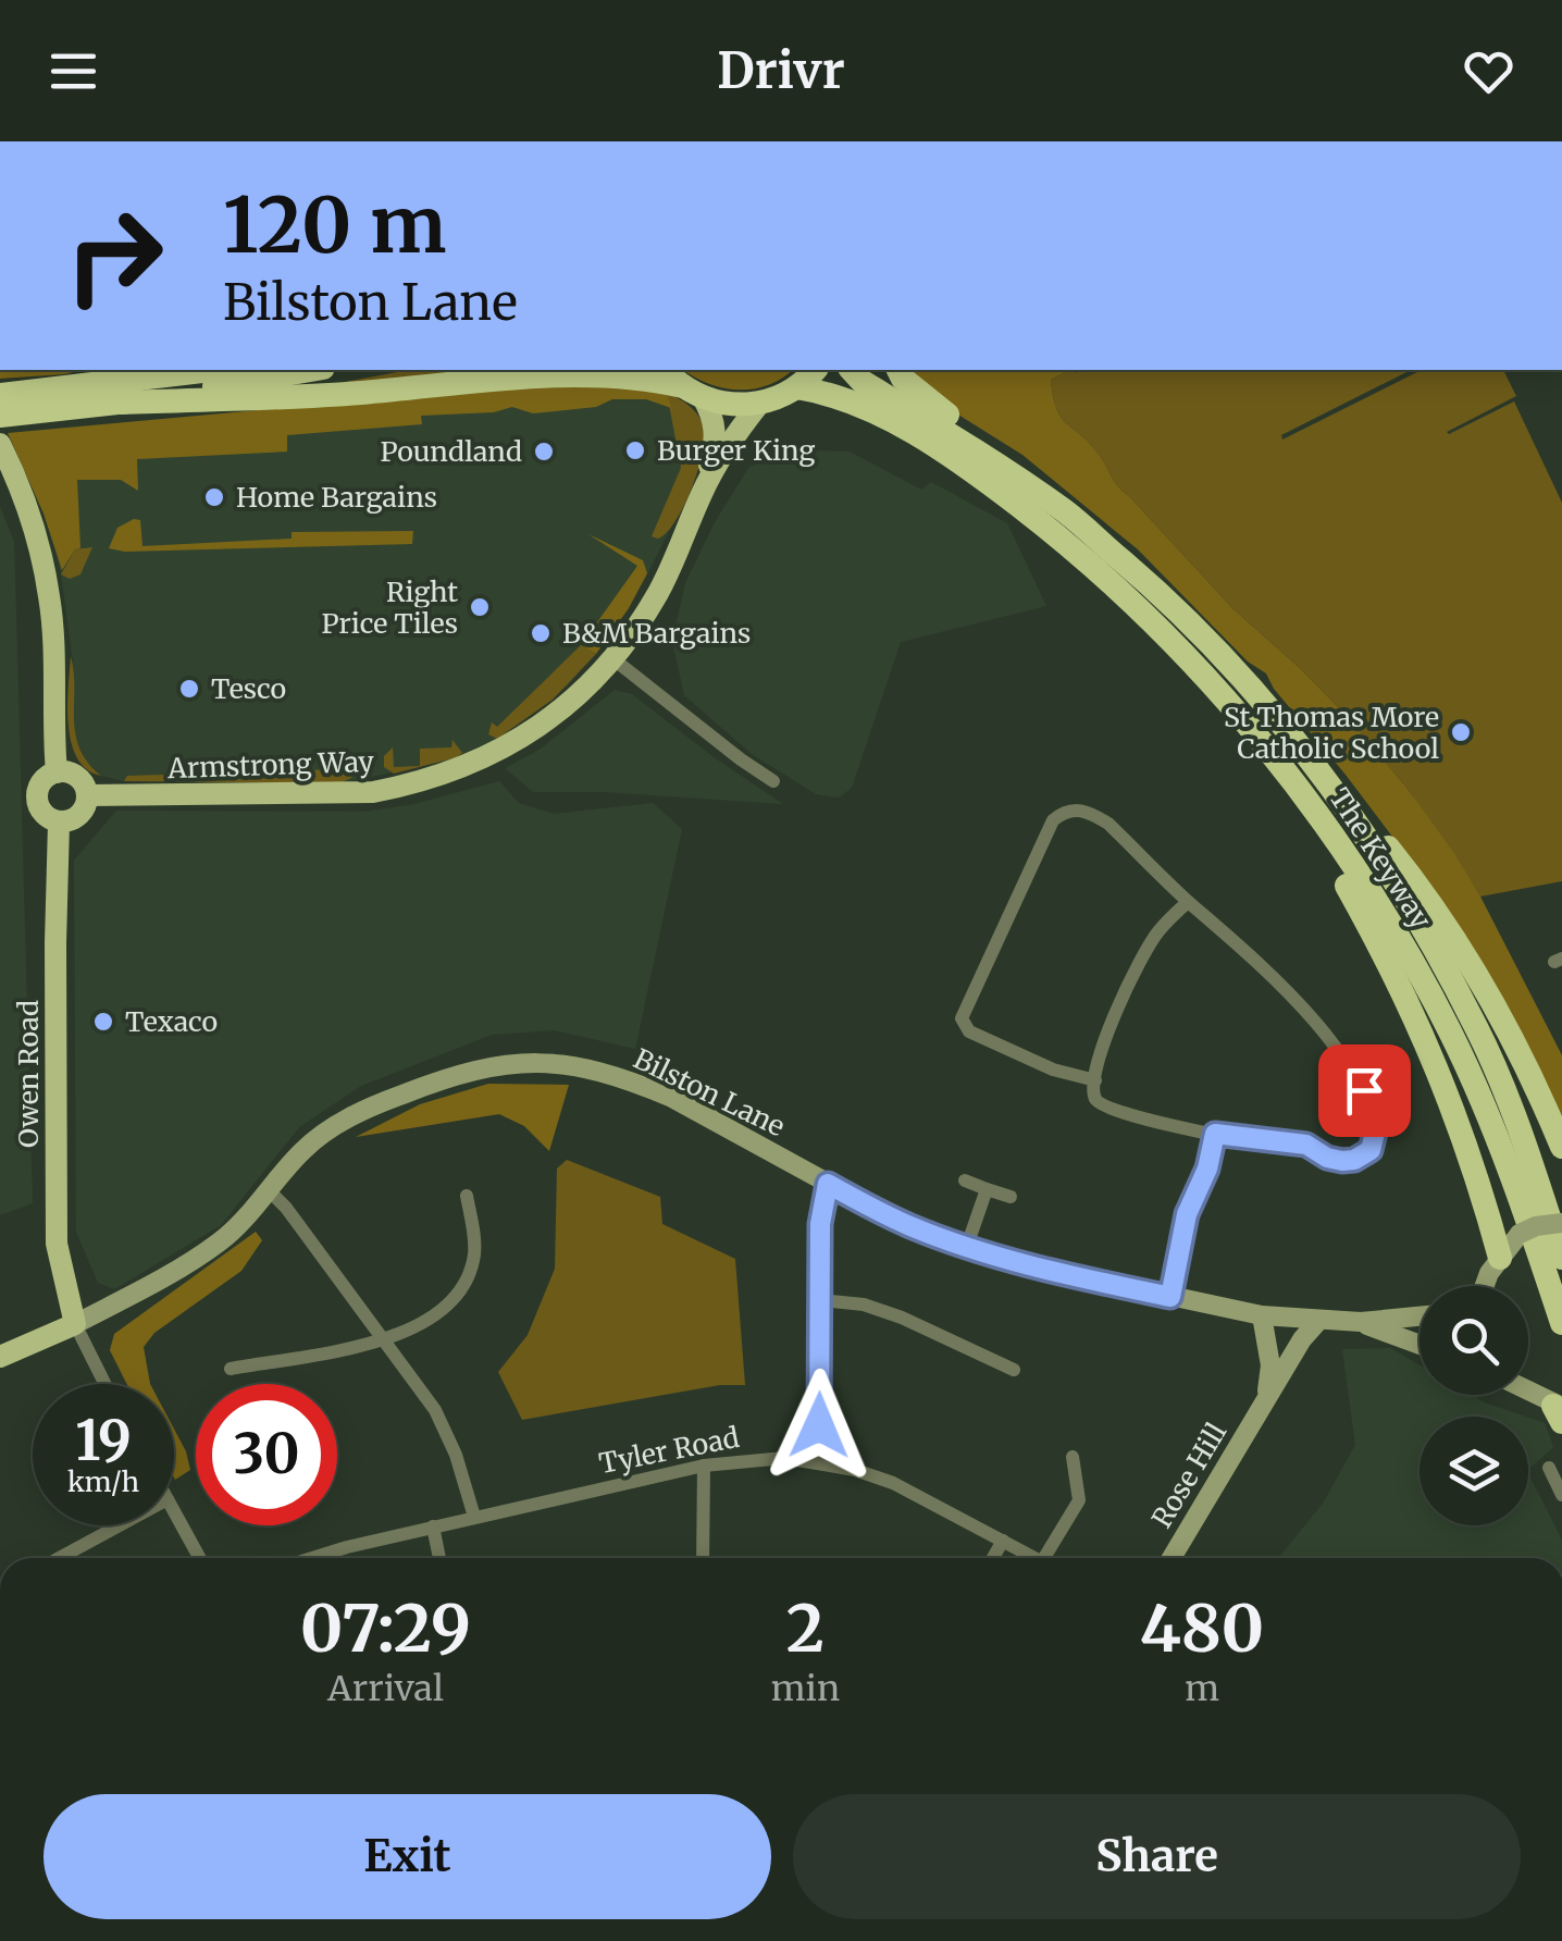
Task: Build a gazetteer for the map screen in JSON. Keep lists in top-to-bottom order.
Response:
{
  "streets": {
    "highway": ["The Keyway"],
    "main road": [
      "Armstrong Way",
      "Owen Road",
      "Bilston Lane",
      "Rose Hill"
    ],
    "street": ["Tyler Road"]
  },
  "crossings": [
    ["Armstrong Way", "Owen Road"],
    ["Owen Road", "Bilston Lane"],
    ["Bilston Lane", "Rose Hill"]
  ],
  "places": [
    "Burger King",
    "Poundland",
    "Home Bargains",
    "Right Price Tiles",
    "B&M Bargains",
    "Tesco",
    "St Thomas More Catholic School",
    "Texaco"
  ],
  "page": {
    "header": "Drivr",
    "turn": ["120 m", "Bilston Lane"],
    "speed": "19 km/h",
    "limit": "30",
    "eta": [
      "07:29",
      "Arrival",
      "2",
      "min",
      "480",
      "m"
    ],
    "buttons": ["Exit", "Share"]
  }
}
